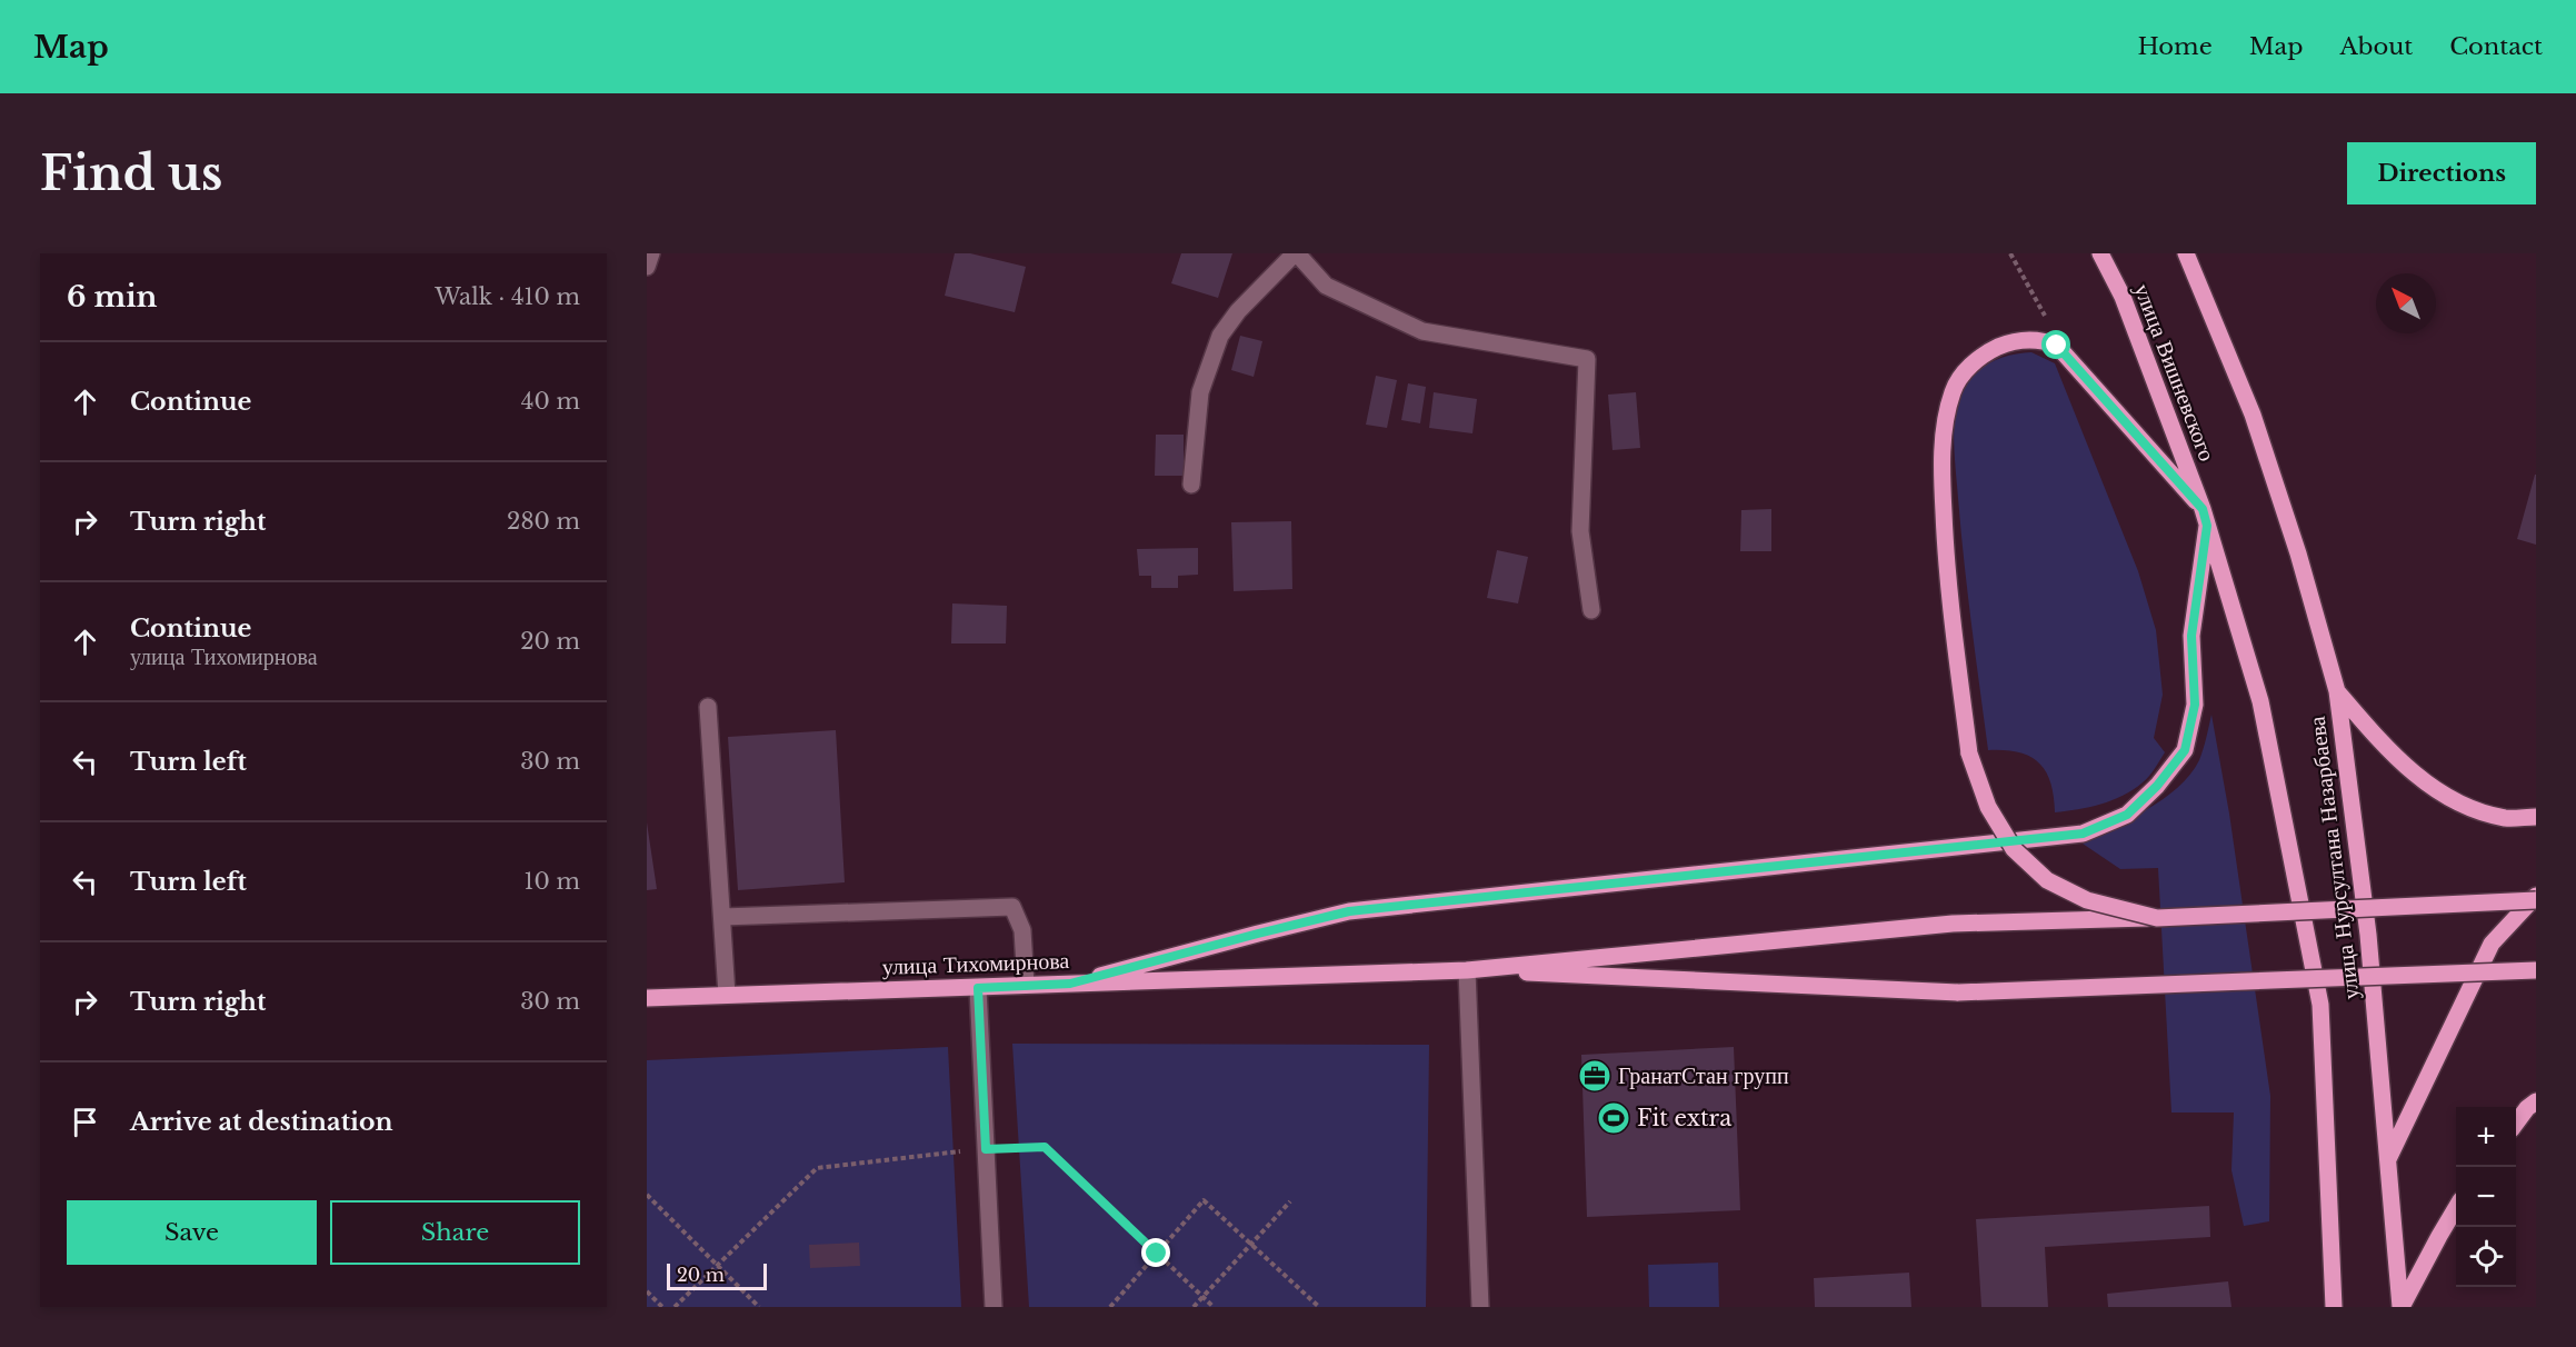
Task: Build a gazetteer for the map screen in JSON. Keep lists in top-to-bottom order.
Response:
{
  "streets": {
    "main road": ["улица Вишневского", "улица Нурсултана Назарбаева", "улица Тихомирнова"]
  },
  "crossings": [
    ["улица Вишневского", "улица Нурсултана Назарбаева"]
  ],
  "places": {
    "office": ["ГранатСтан групп"],
    "sports": ["Fit extra"]
  },
  "scale_bar": "20 m",
  "north": "top left",
  "page": {
    "header": "Map",
    "nav": [
      "Home",
      "Map",
      "About",
      "Contact"
    ],
    "buttons": [
      "Directions",
      ["Save", "Share"]
    ],
    "title": "Find us",
    "heading": ["6 min", "Walk · 410 m"],
    "list": [
      ["Continue", "40 m"],
      ["Turn right", "280 m"],
      ["Continue", "улица Тихомирнова", "20 m"],
      ["Turn left", "30 m"],
      ["Turn left", "10 m"],
      ["Turn right", "30 m"],
      "Arrive at destination"
    ],
    "map_buttons": ["+", "−"],
    "scale": "20 m"
  }
}
